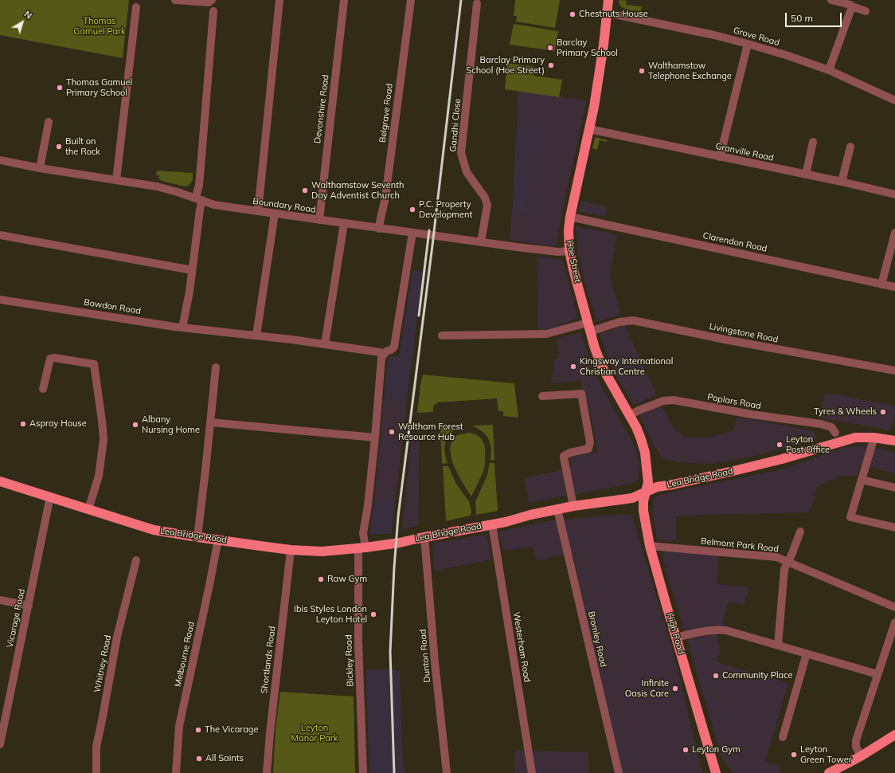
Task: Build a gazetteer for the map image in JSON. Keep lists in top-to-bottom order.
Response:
{
  "streets": {
    "main road": ["Hoe Street", "Lea Bridge Road", "High Road"],
    "street": [
      "Grove Road",
      "Devonshire Road",
      "Belgrave Road",
      "Gandhi Close",
      "Granville Road",
      "Boundary Road",
      "Clarendon Road",
      "Bowdon Road",
      "Livingstone Road",
      "Poplars Road",
      "Belmont Park Road",
      "Vicarage Road",
      "Bromley Road",
      "Westerham Road",
      "Melbourne Road",
      "Dunton Road",
      "Shortlands Road",
      "Bickley Road",
      "Whitney Road"
    ]
  },
  "crossings": [
    ["Grove Road", "Hoe Street"],
    ["Devonshire Road", "Boundary Road"],
    ["Belgrave Road", "Boundary Road"],
    ["Gandhi Close", "Boundary Road"],
    ["Granville Road", "Hoe Street"],
    ["Boundary Road", "Hoe Street"],
    ["Clarendon Road", "Hoe Street"],
    ["Hoe Street", "Livingstone Road"],
    ["Hoe Street", "Poplars Road"],
    ["Hoe Street", "Lea Bridge Road"],
    ["Hoe Street", "High Road"],
    ["Bowdon Road", "Bickley Road"],
    ["Lea Bridge Road", "Vicarage Road"],
    ["Lea Bridge Road", "High Road"],
    ["Lea Bridge Road", "Bromley Road"],
    ["Lea Bridge Road", "Westerham Road"],
    ["Lea Bridge Road", "Melbourne Road"],
    ["Lea Bridge Road", "Dunton Road"],
    ["Lea Bridge Road", "Shortlands Road"],
    ["Lea Bridge Road", "Bickley Road"],
    ["Belmont Park Road", "High Road"]
  ],
  "parks": ["Thomas Gamuel Park", "Leyton Manor Park"],
  "places": [
    "Chestnuts House",
    "Barclay Primary School",
    "Barclay Primary School (Hoe Street)",
    "Walthamstow Telephone Exchange",
    "Thomas Gamuel Primary School",
    "Built on the Rock",
    "Walthamstow Seventh Day Adventist Church",
    "P.C. Property Development",
    "Kingsway International Christian Centre",
    "Tyres & Wheels",
    "Aspray House",
    "Albany Nursing Home",
    "Waltham Forest Resource Hub",
    "Leyton Post Office",
    "Raw Gym",
    "Ibis Styles London Leyton Hotel",
    "Community Place",
    "Infinite Oasis Care",
    "The Vicarage",
    "Leyton Gym",
    "Leyton Green Tower",
    "All Saints"
  ],
  "scale_bar": "50 m",
  "north": "top right"
}
